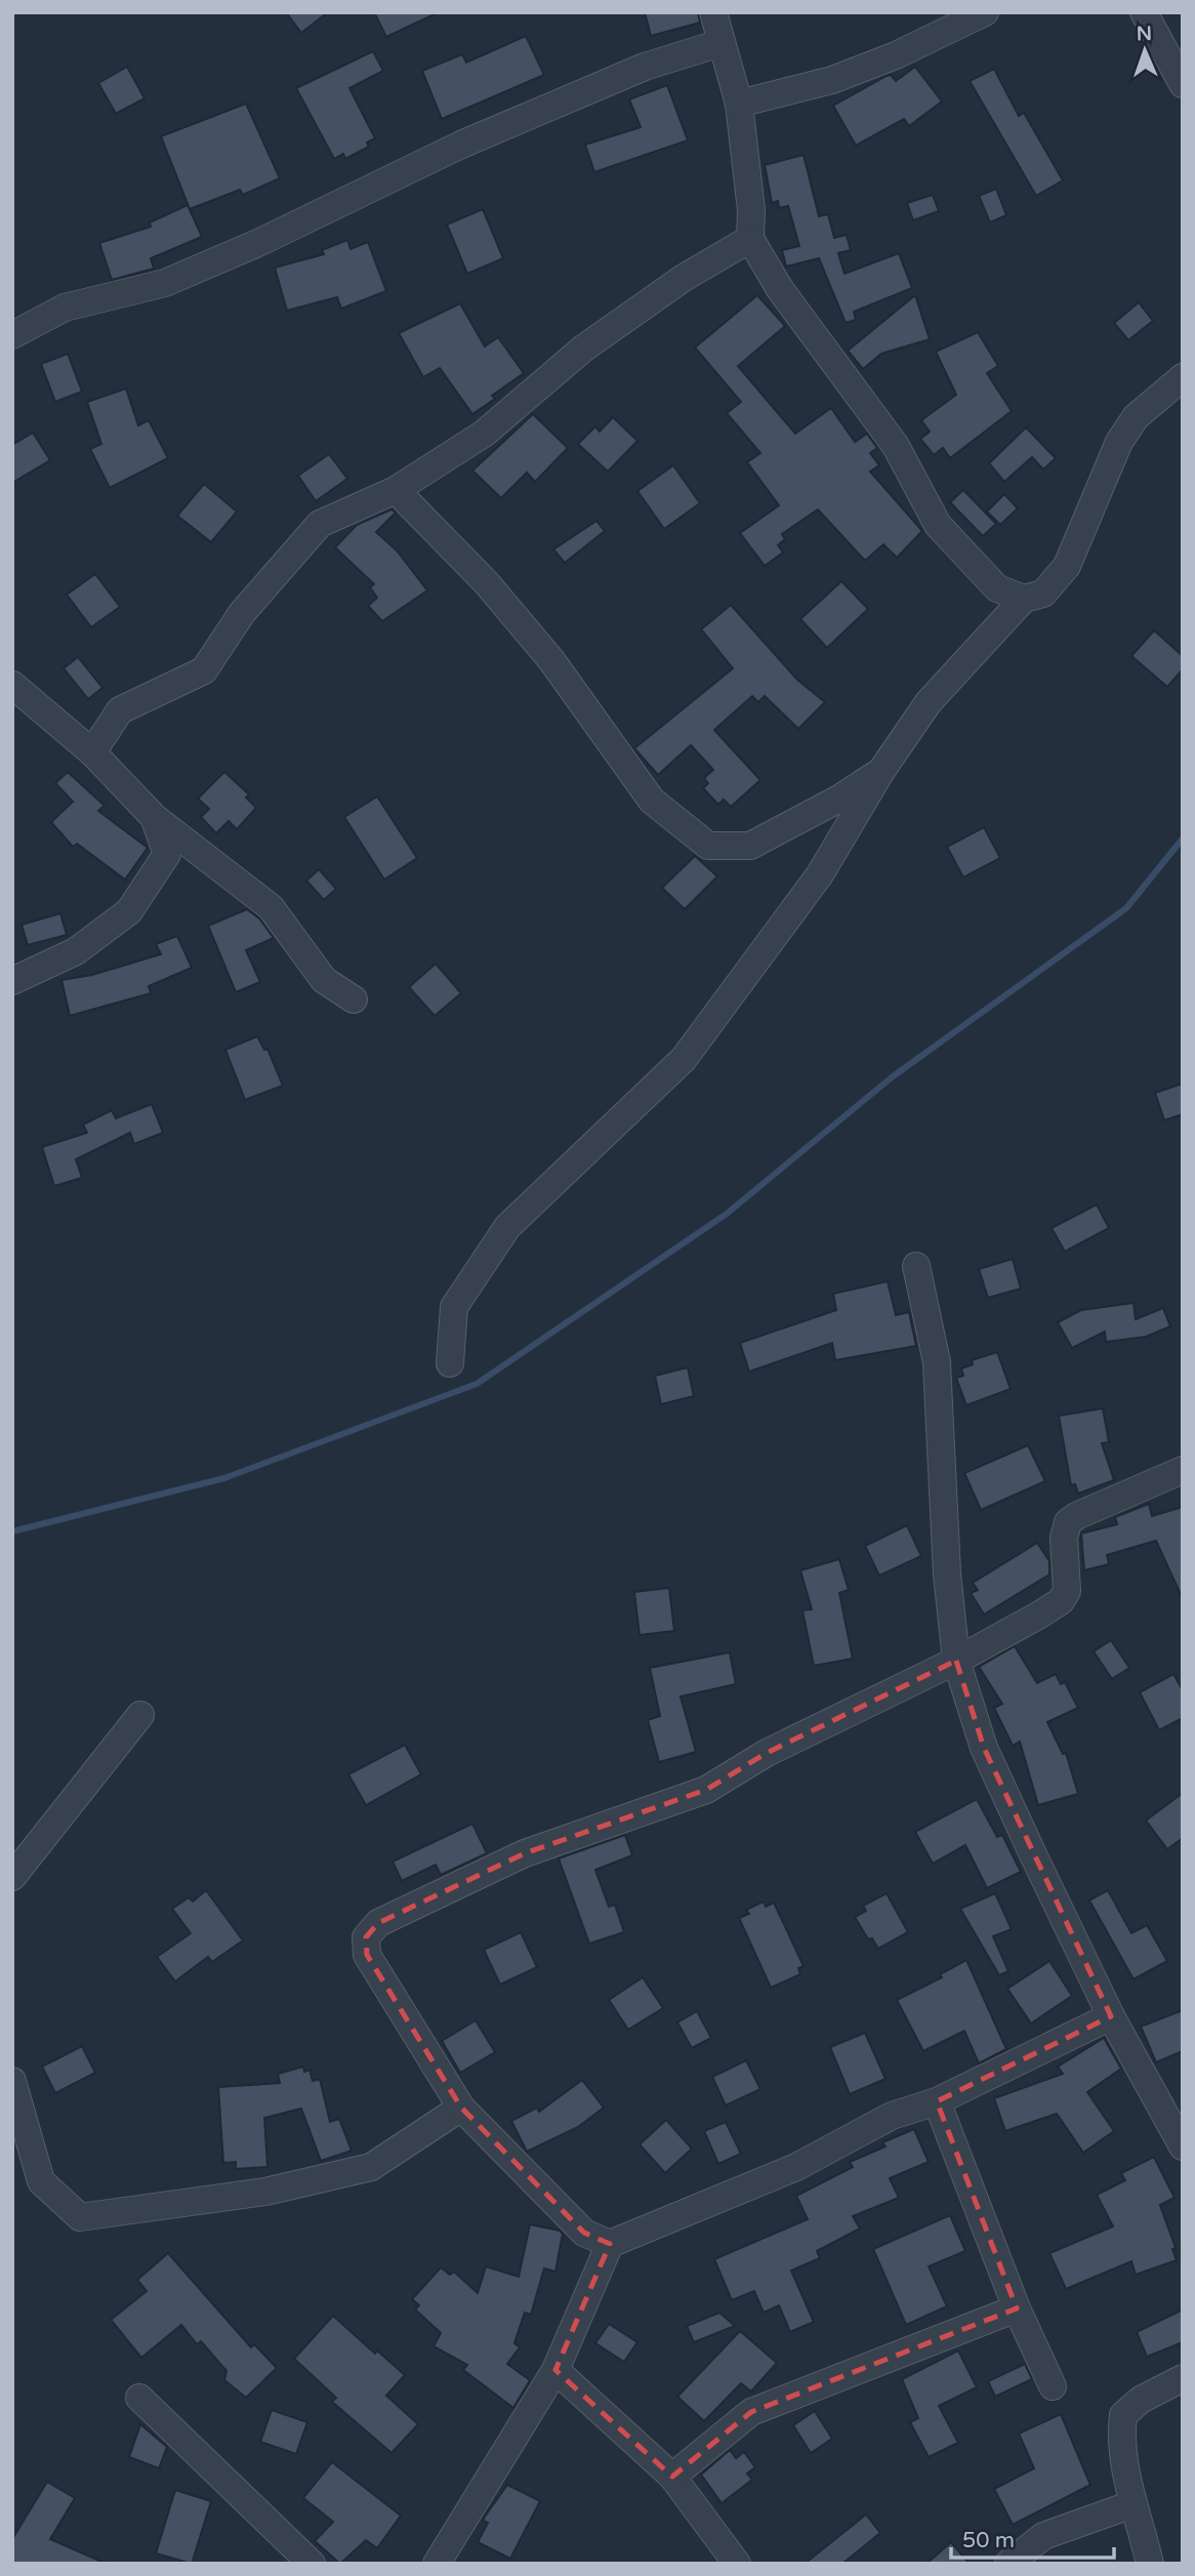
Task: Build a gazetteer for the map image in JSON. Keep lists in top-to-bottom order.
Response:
{
  "scale_bar": "50 m",
  "north": "top"
}
